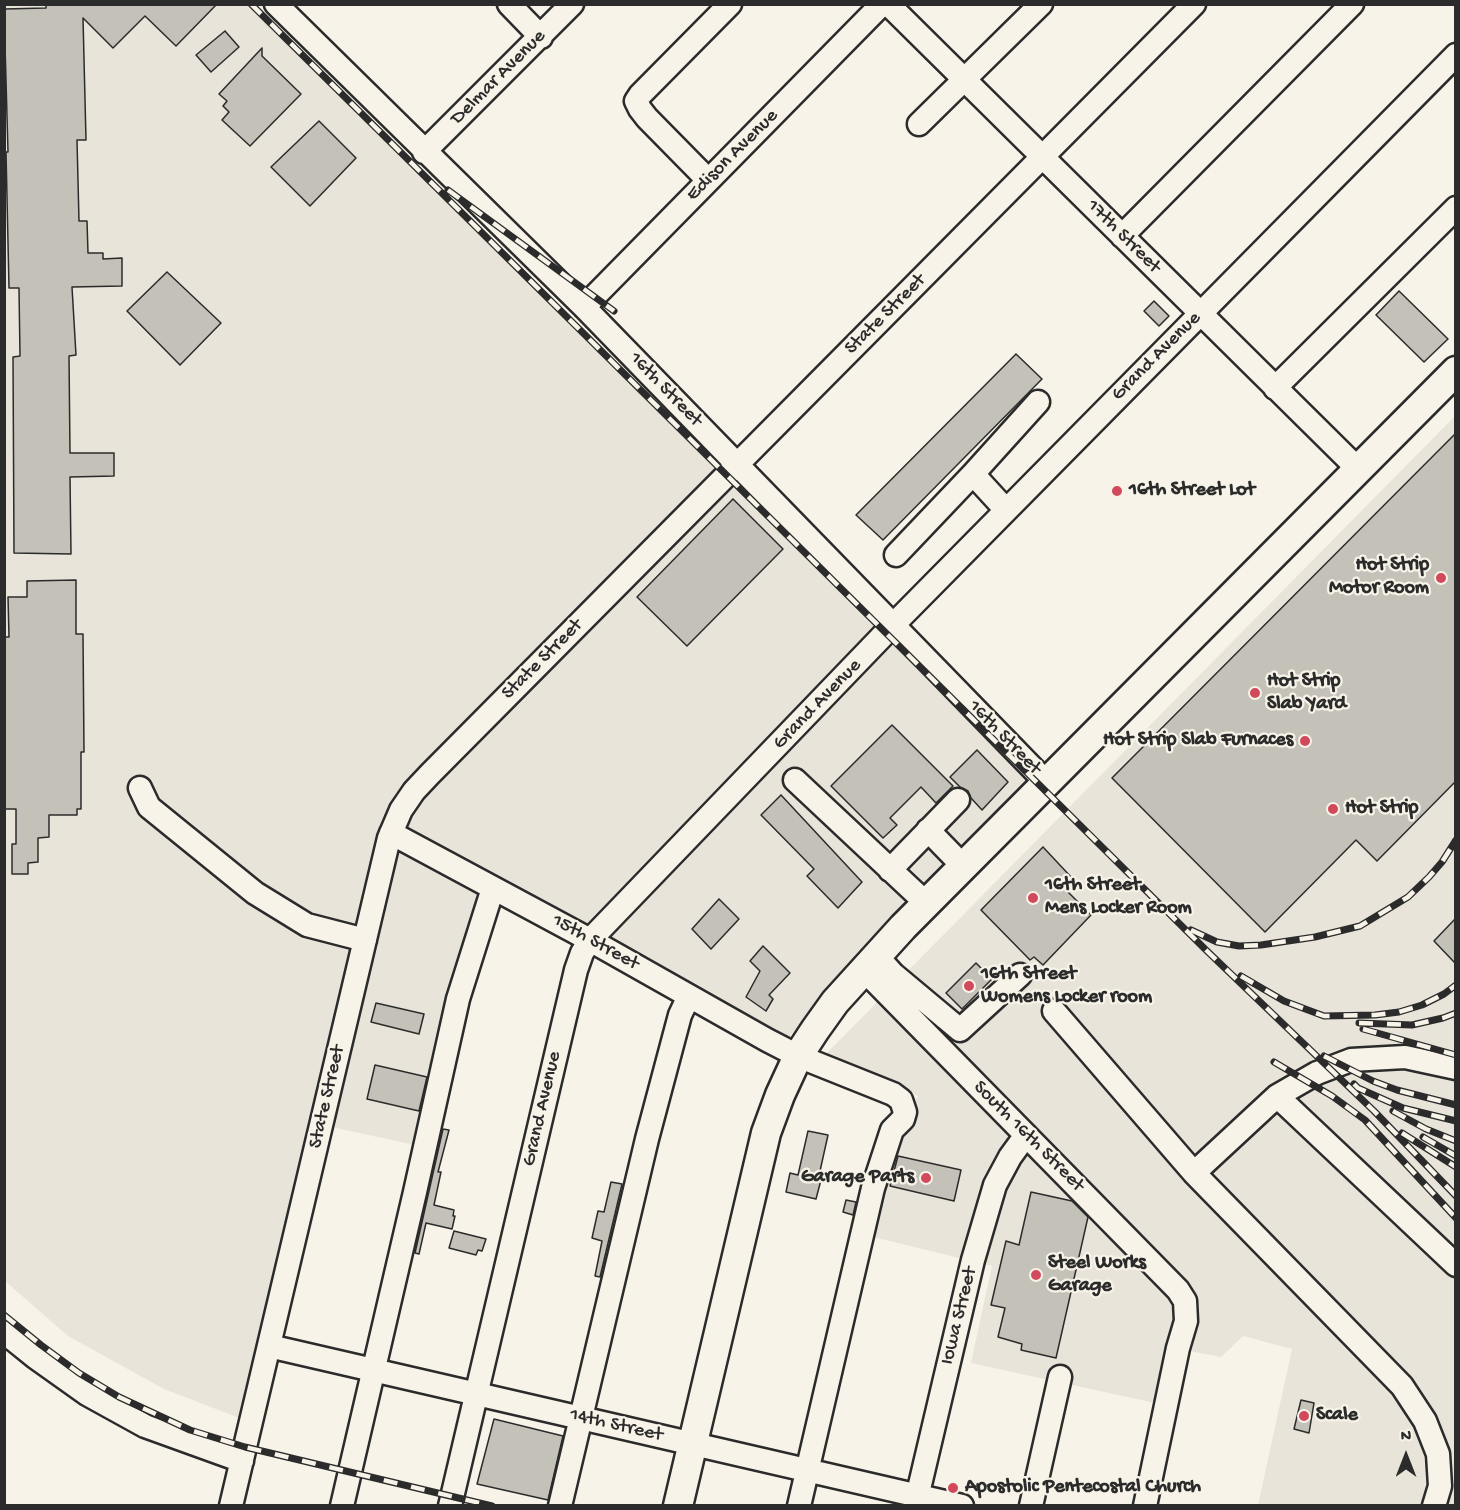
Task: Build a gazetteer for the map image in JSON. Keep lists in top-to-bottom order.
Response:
{
  "streets": {
    "street": [
      "Delmar Avenue",
      "Edison Avenue",
      "17th Street",
      "State Street",
      "Grand Avenue",
      "16th Street",
      "15th Street",
      "South 16th Street",
      "Iowa Street",
      "14th Street"
    ]
  },
  "crossings": [
    ["Delmar Avenue", "16th Street"],
    ["Edison Avenue", "16th Street"],
    ["17th Street", "State Street"],
    ["17th Street", "Grand Avenue"],
    ["State Street", "16th Street"],
    ["State Street", "15th Street"],
    ["State Street", "14th Street"],
    ["Grand Avenue", "16th Street"],
    ["Grand Avenue", "15th Street"],
    ["Grand Avenue", "14th Street"],
    ["15th Street", "14th Street"],
    ["South 16th Street", "Iowa Street"],
    ["Iowa Street", "14th Street"]
  ],
  "places": [
    "16th Street Lot",
    "Hot Strip Motor Room",
    "Hot Strip Slab Yard",
    "Hot Strip Slab Furnaces",
    "Hot Strip",
    "16th Street Mens Locker Room",
    "16th Street Womens Locker room",
    "Garage Parts",
    "Steel Works Garage",
    "Scale",
    "Apostolic Pentecostal Church"
  ],
  "north": "top"
}
